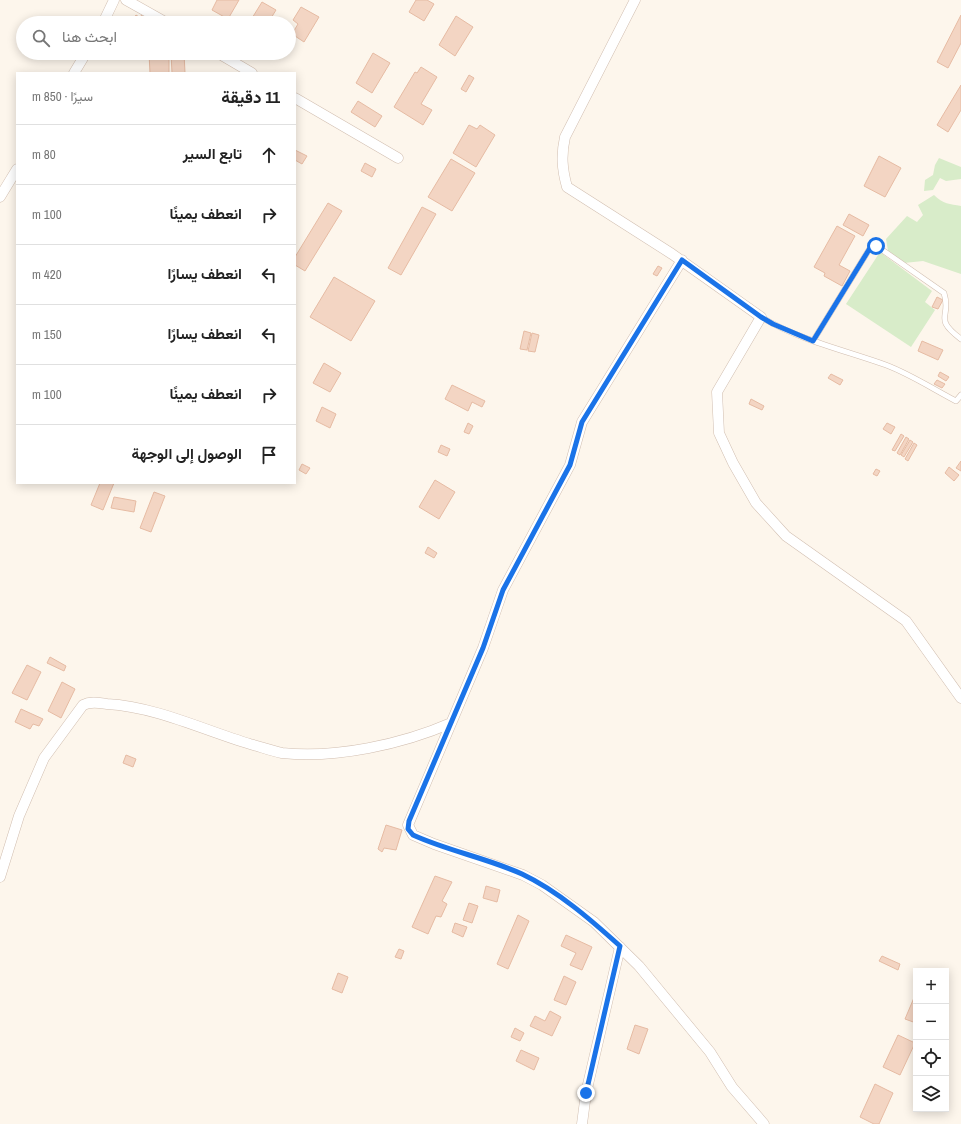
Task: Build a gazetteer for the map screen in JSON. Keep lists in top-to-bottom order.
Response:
{
  "page": {
    "search": "ابحث هنا",
    "heading": ["11 دقيقة", "سيرًا · 850 m"],
    "list": [
      ["تابع السير", "80 m"],
      ["انعطف يمينًا", "100 m"],
      ["انعطف يسارًا", "420 m"],
      ["انعطف يسارًا", "150 m"],
      ["انعطف يمينًا", "100 m"],
      "الوصول إلى الوجهة"
    ],
    "map_buttons": ["+", "−"]
  }
}
